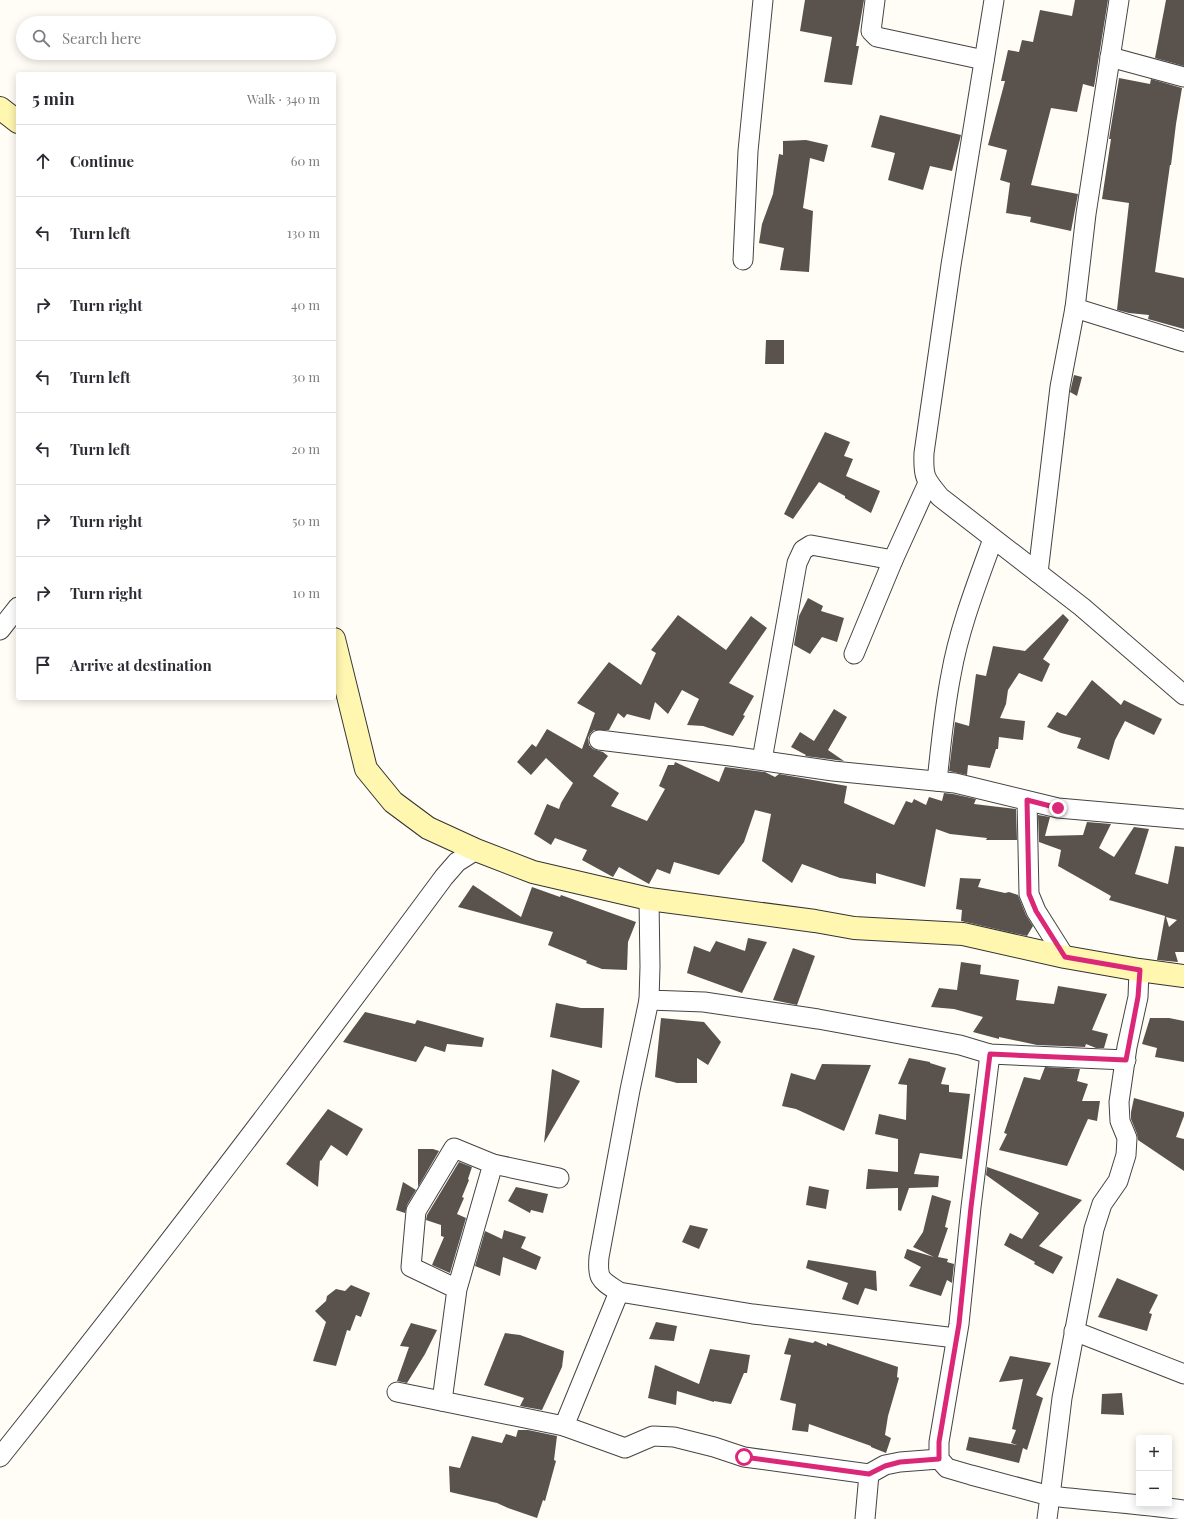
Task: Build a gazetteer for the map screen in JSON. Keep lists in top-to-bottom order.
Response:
{
  "page": {
    "search": "Search here",
    "heading": ["5 min", "Walk · 340 m"],
    "list": [
      ["Continue", "60 m"],
      ["Turn left", "130 m"],
      ["Turn right", "40 m"],
      ["Turn left", "30 m"],
      ["Turn left", "20 m"],
      ["Turn right", "50 m"],
      ["Turn right", "10 m"],
      "Arrive at destination"
    ],
    "map_buttons": ["+", "−"]
  }
}
